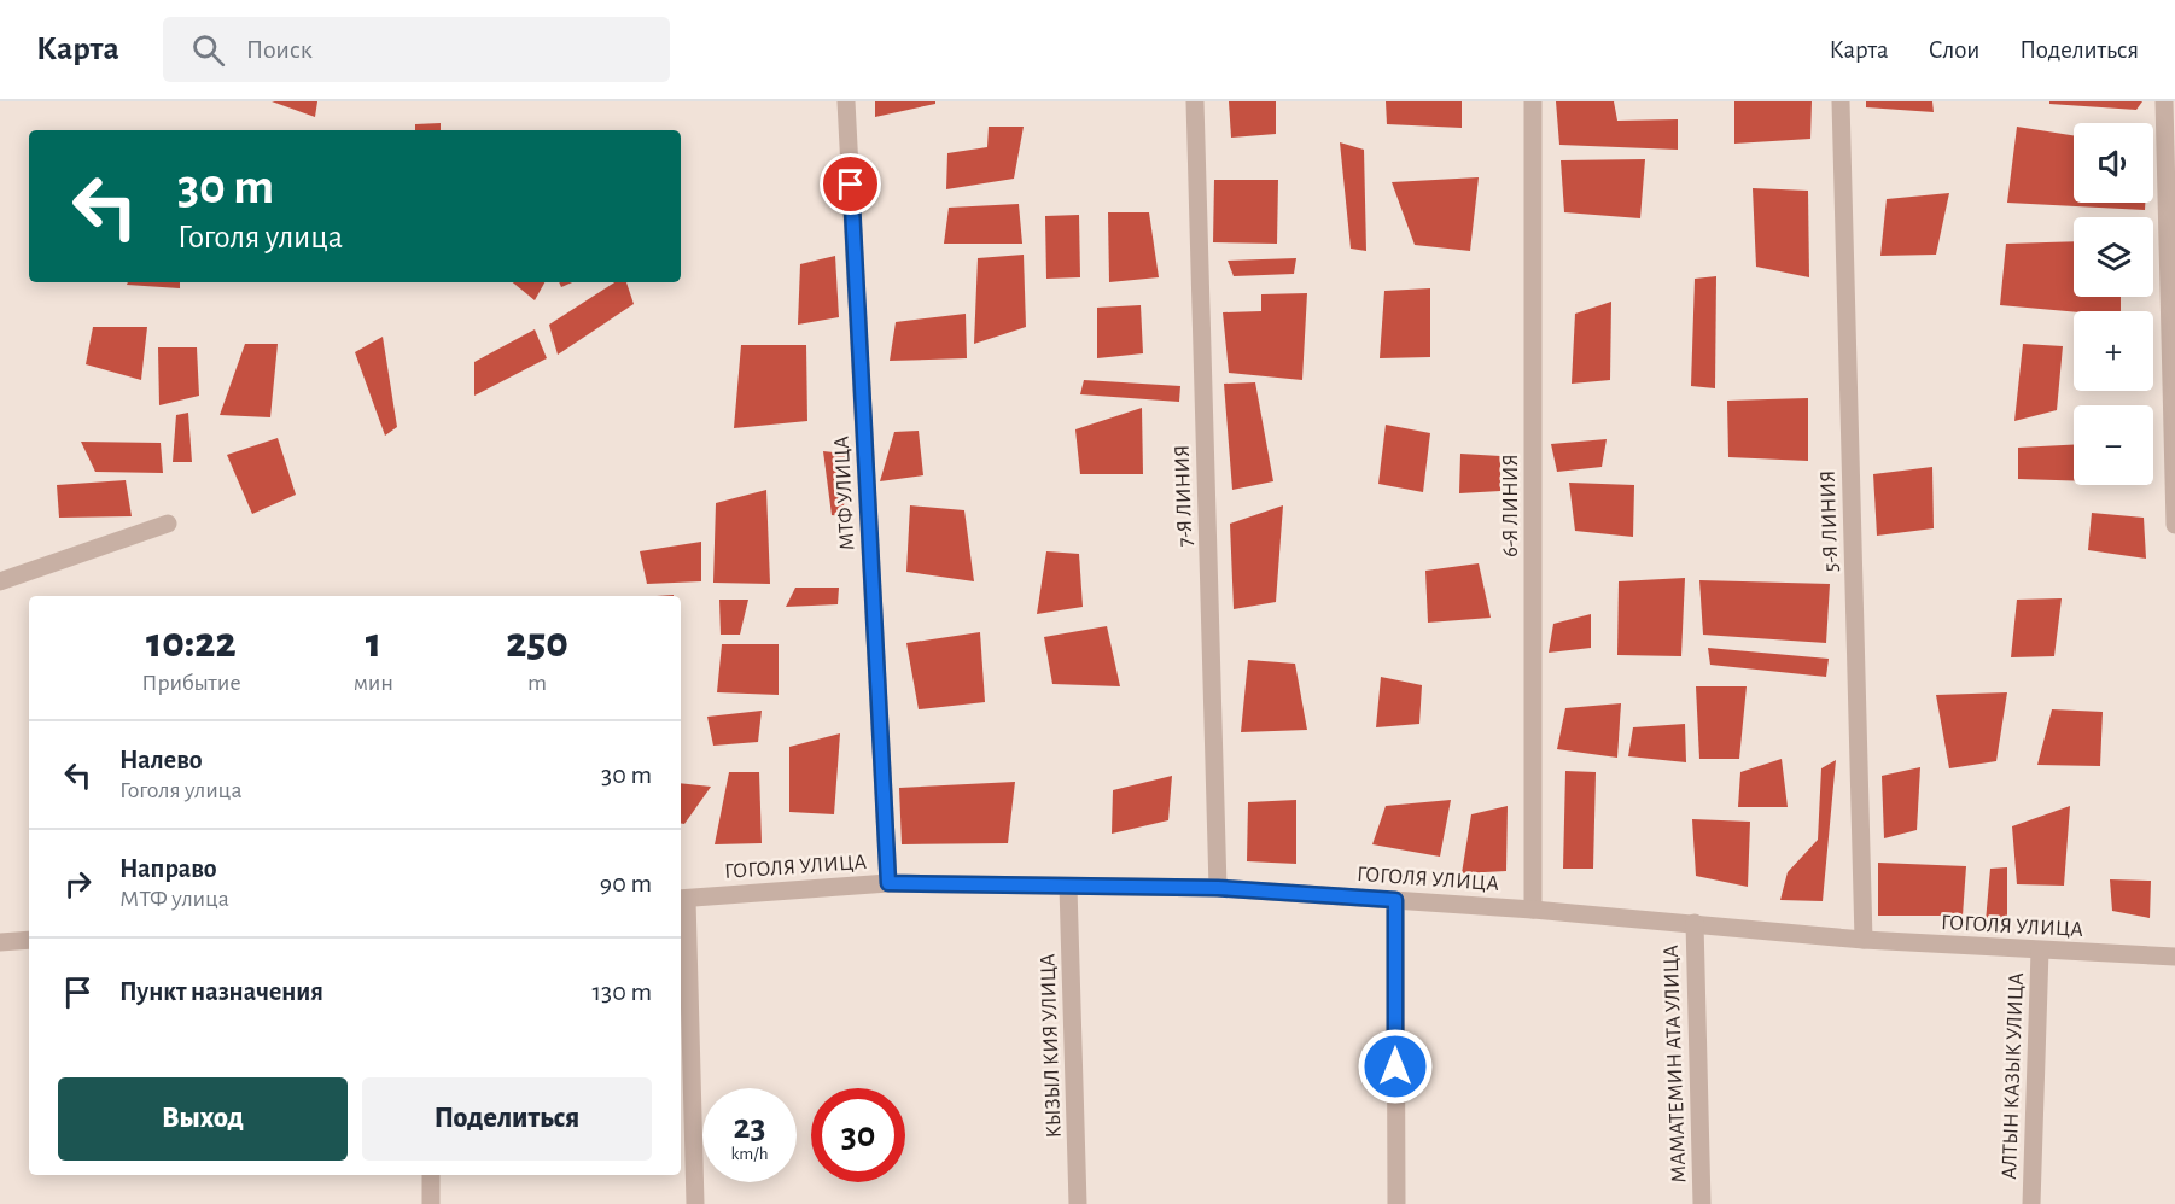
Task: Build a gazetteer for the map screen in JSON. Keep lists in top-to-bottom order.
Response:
{
  "streets": {
    "street": [
      "МТФ УЛИЦА",
      "7-Я ЛИНИЯ",
      "6-Я ЛИНИЯ",
      "5-Я ЛИНИЯ",
      "ГОГОЛЯ УЛИЦА",
      "КЫЗЫЛ КИЯ УЛИЦА",
      "МАМАТЕМИН АТА УЛИЦА",
      "АЛТЫН КАЗЫК УЛИЦА"
    ]
  },
  "crossings": [
    ["МТФ УЛИЦА", "ГОГОЛЯ УЛИЦА"],
    ["7-Я ЛИНИЯ", "ГОГОЛЯ УЛИЦА"],
    ["6-Я ЛИНИЯ", "ГОГОЛЯ УЛИЦА"],
    ["5-Я ЛИНИЯ", "ГОГОЛЯ УЛИЦА"],
    ["ГОГОЛЯ УЛИЦА", "КЫЗЫЛ КИЯ УЛИЦА"],
    ["ГОГОЛЯ УЛИЦА", "МАМАТЕМИН АТА УЛИЦА"],
    ["ГОГОЛЯ УЛИЦА", "АЛТЫН КАЗЫК УЛИЦА"]
  ],
  "page": {
    "header": "Карта",
    "search": "Поиск",
    "nav": ["Карта", "Слои", "Поделиться"],
    "map_buttons": ["+", "−"],
    "turn": ["30 m", "Гоголя улица"],
    "eta": [
      "10:22",
      "Прибытие",
      "1",
      "мин",
      "250",
      "m"
    ],
    "list": [
      {
        "name": "Налево",
        "note": "Гоголя улица",
        "value": "30 m"
      },
      {
        "name": "Направо",
        "note": "МТФ улица",
        "value": "90 m"
      },
      {
        "name": "Пункт назначения",
        "value": "130 m"
      }
    ],
    "buttons": ["Выход", "Поделиться"],
    "speed": "23 km/h",
    "limit": "30"
  }
}
